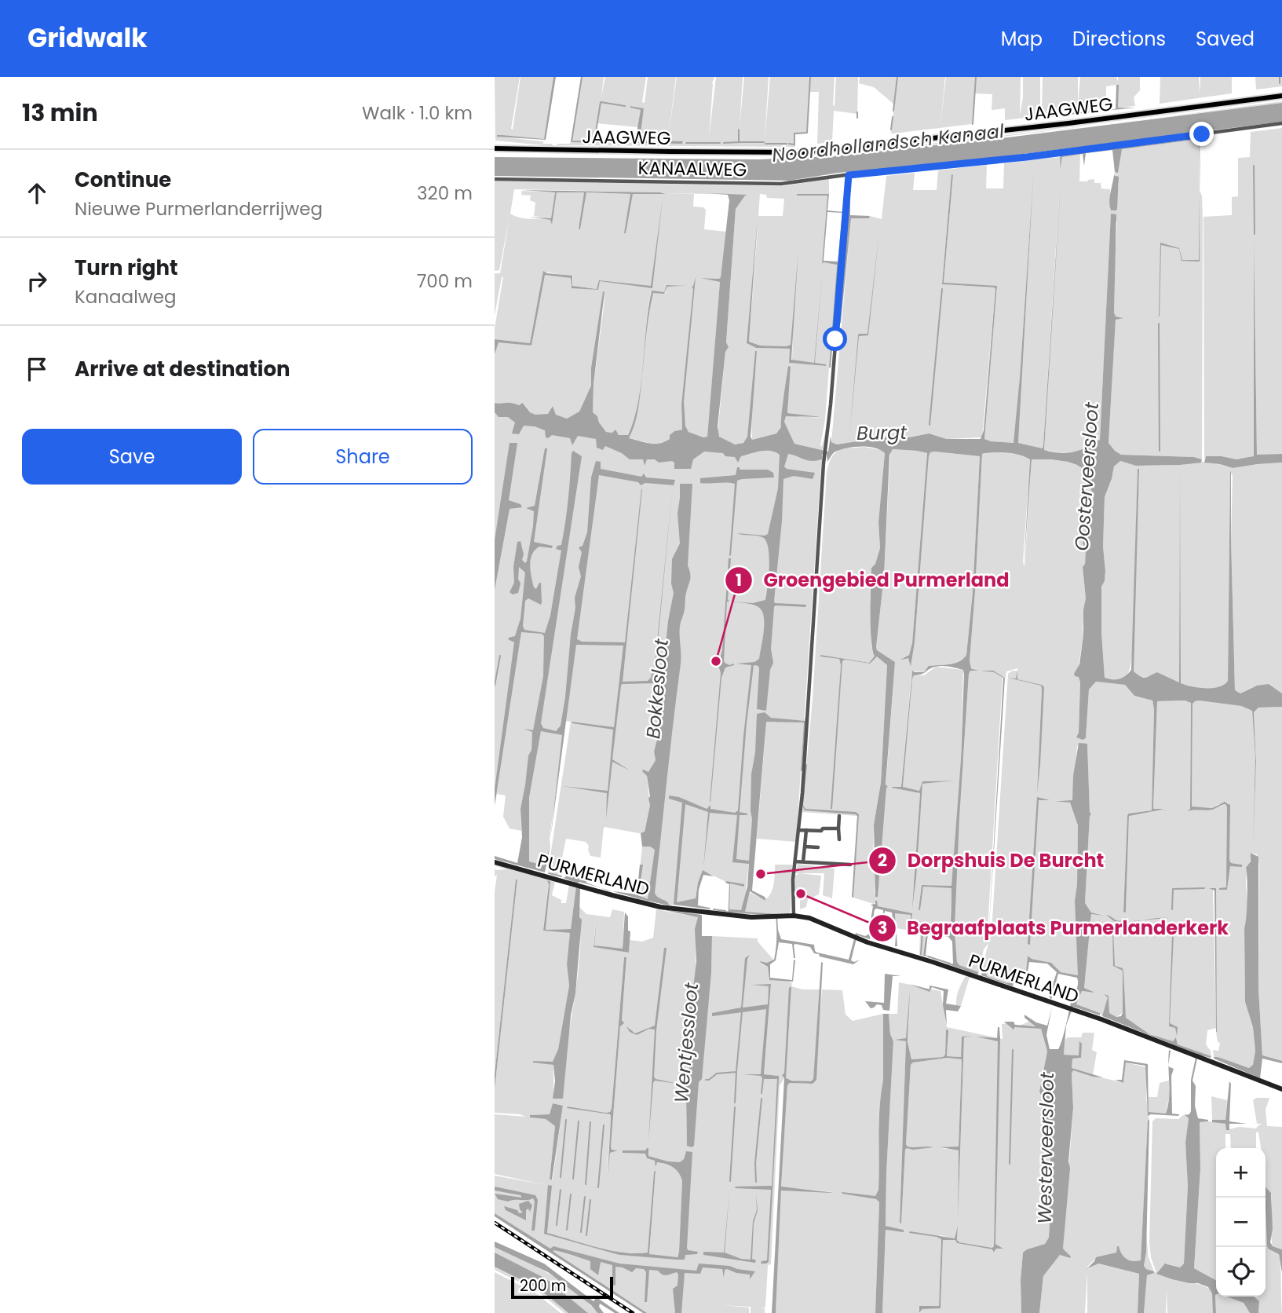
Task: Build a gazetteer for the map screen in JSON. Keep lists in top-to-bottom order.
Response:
{
  "streets": {
    "main road": ["JAAGWEG"],
    "street": ["KANAALWEG", "PURMERLAND"]
  },
  "water": [
    "Noordhollandsch Kanaal",
    "Burgt",
    "Oosterveersloot",
    "Bokkesloot",
    "Wentjessloot",
    "Westerveersloot"
  ],
  "places": ["Groengebied Purmerland", "Dorpshuis De Burcht", "Begraafplaats Purmerlanderkerk"],
  "scale_bar": "200 m",
  "page": {
    "header": "Gridwalk",
    "nav": ["Map", "Directions", "Saved"],
    "heading": ["13 min", "Walk · 1.0 km"],
    "list": [
      ["Continue", "Nieuwe Purmerlanderrijweg", "320 m"],
      ["Turn right", "Kanaalweg", "700 m"],
      "Arrive at destination"
    ],
    "buttons": ["Save", "Share"],
    "map_buttons": ["+", "−"],
    "scale": "200 m"
  }
}
